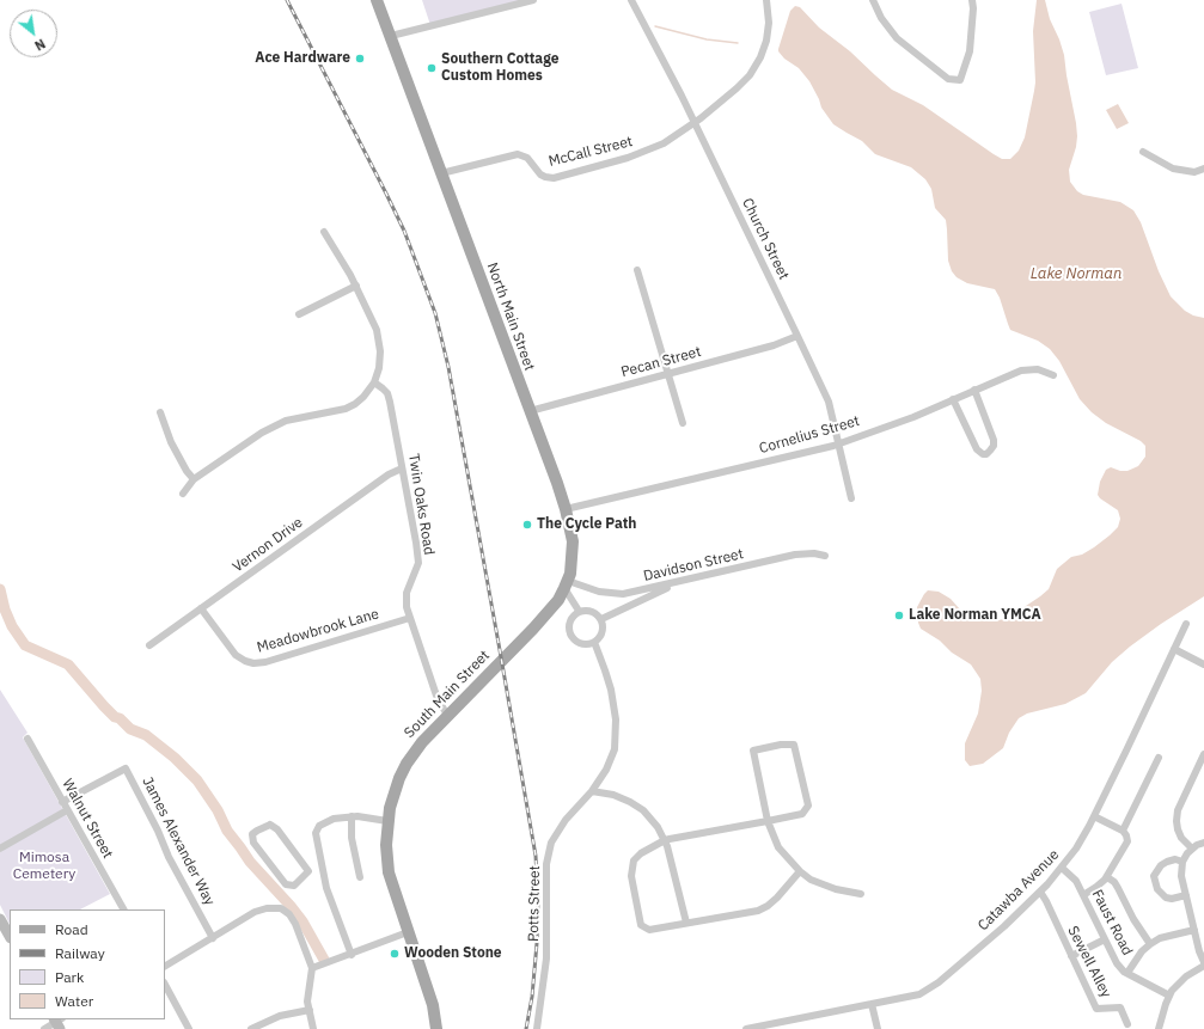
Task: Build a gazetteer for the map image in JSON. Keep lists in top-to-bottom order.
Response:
{
  "streets": {
    "main road": ["North Main Street", "South Main Street"],
    "street": [
      "McCall Street",
      "Church Street",
      "Pecan Street",
      "Cornelius Street",
      "Twin Oaks Road",
      "Vernon Drive",
      "Davidson Street",
      "Meadowbrook Lane",
      "Walnut Street",
      "James Alexander Way",
      "Catawba Avenue",
      "Potts Street",
      "Faust Road",
      "Sewell Alley"
    ]
  },
  "crossings": [
    ["McCall Street", "Church Street"],
    ["McCall Street", "North Main Street"],
    ["Church Street", "Pecan Street"],
    ["Church Street", "Cornelius Street"],
    ["North Main Street", "Pecan Street"],
    ["North Main Street", "Cornelius Street"],
    ["North Main Street", "Davidson Street"],
    ["North Main Street", "South Main Street"],
    ["Twin Oaks Road", "Vernon Drive"],
    ["Twin Oaks Road", "Meadowbrook Lane"],
    ["Twin Oaks Road", "South Main Street"],
    ["Vernon Drive", "Meadowbrook Lane"],
    ["Walnut Street", "James Alexander Way"],
    ["Catawba Avenue", "Faust Road"],
    ["Catawba Avenue", "Sewell Alley"]
  ],
  "water": ["Lake Norman"],
  "parks": ["Mimosa Cemetery"],
  "places": [
    "Ace Hardware",
    "Southern Cottage Custom Homes",
    "The Cycle Path",
    "Lake Norman YMCA",
    "Wooden Stone"
  ],
  "legend": [
    "Road",
    "Railway",
    "Park",
    "Water"
  ],
  "north": "bottom right"
}
